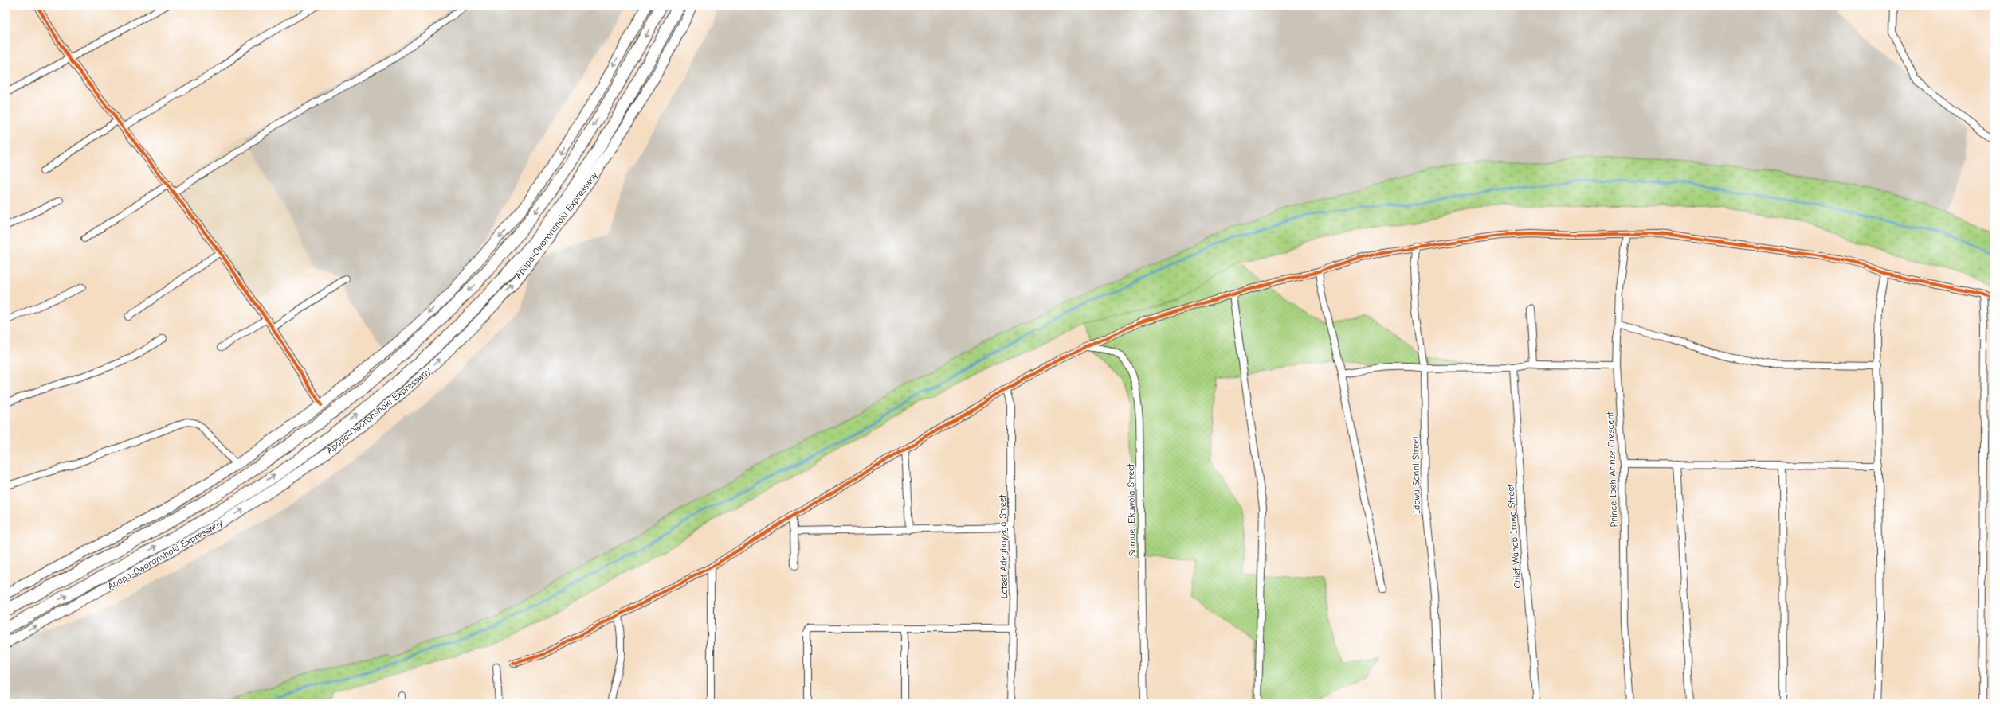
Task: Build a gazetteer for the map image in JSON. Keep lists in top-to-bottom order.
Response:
{
  "streets": {
    "highway": ["Apapa-Oworonshoki Expressway"],
    "street": [
      "Prince Ibeh Arinze Crescent",
      "Idowu Sanni Street",
      "Samuel Ekuwola Street",
      "Chief Wahab Irawo Street",
      "Lateef Adegboyega Street"
    ]
  }
}
